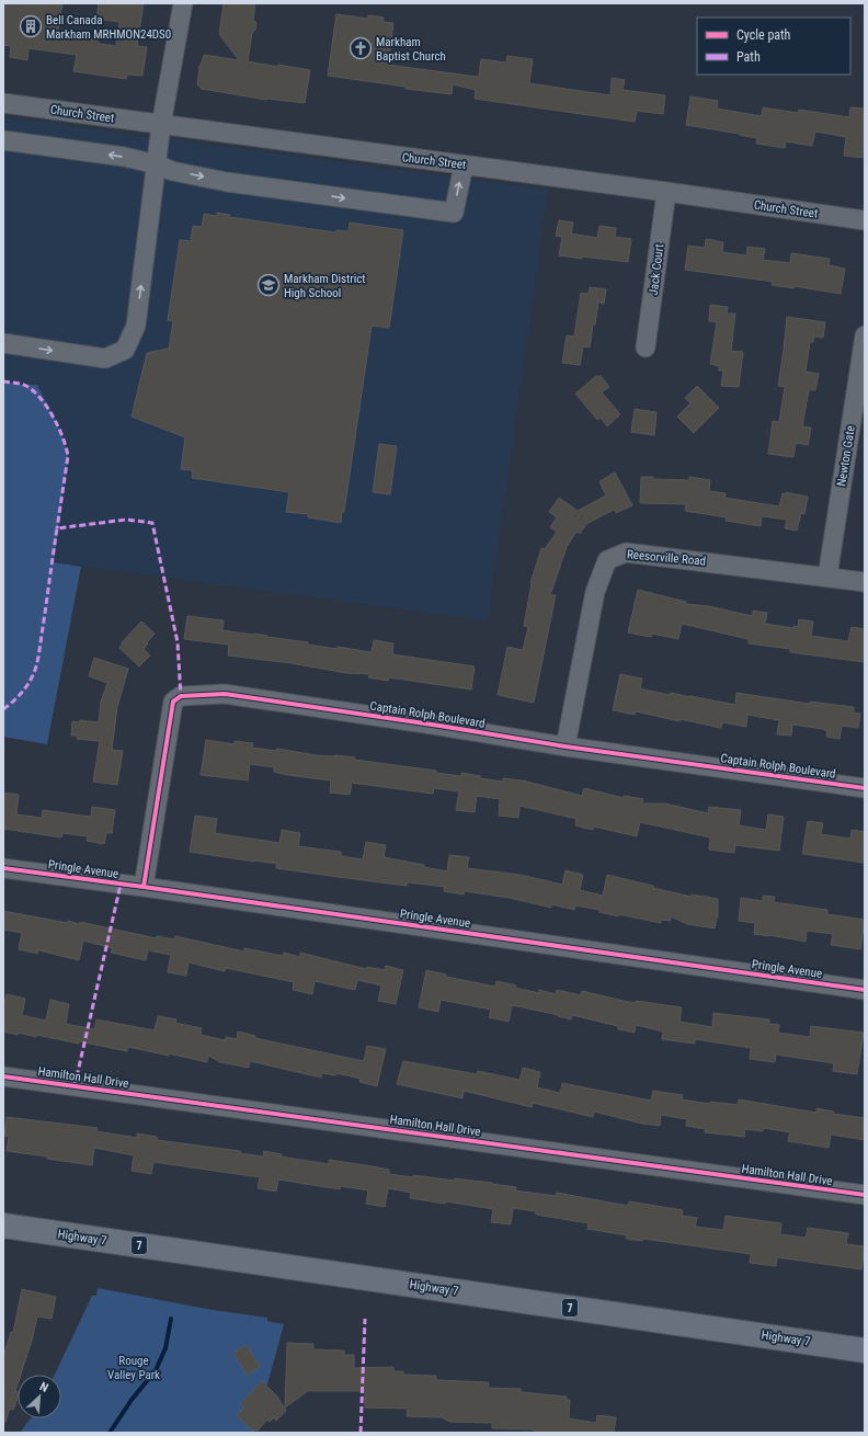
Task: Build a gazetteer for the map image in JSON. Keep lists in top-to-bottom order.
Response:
{
  "streets": {
    "main road": ["Highway 7", "7"],
    "street": [
      "Church Street",
      "Jack Court",
      "Newton Gate",
      "Reesorville Road",
      "Captain Rolph Boulevard",
      "Pringle Avenue",
      "Hamilton Hall Drive"
    ]
  },
  "crossings": [
    ["Church Street", "Jack Court"],
    ["Newton Gate", "Reesorville Road"],
    ["Reesorville Road", "Captain Rolph Boulevard"],
    ["Captain Rolph Boulevard", "Pringle Avenue"]
  ],
  "parks": ["Rouge Valley Park"],
  "places": {
    "building": ["Bell Canada Markham MRHMON24DS0"],
    "church": ["Markham Baptist Church"],
    "school or university": ["Markham District High School"]
  },
  "legend": ["Cycle path", "Path"],
  "north": "top right"
}
